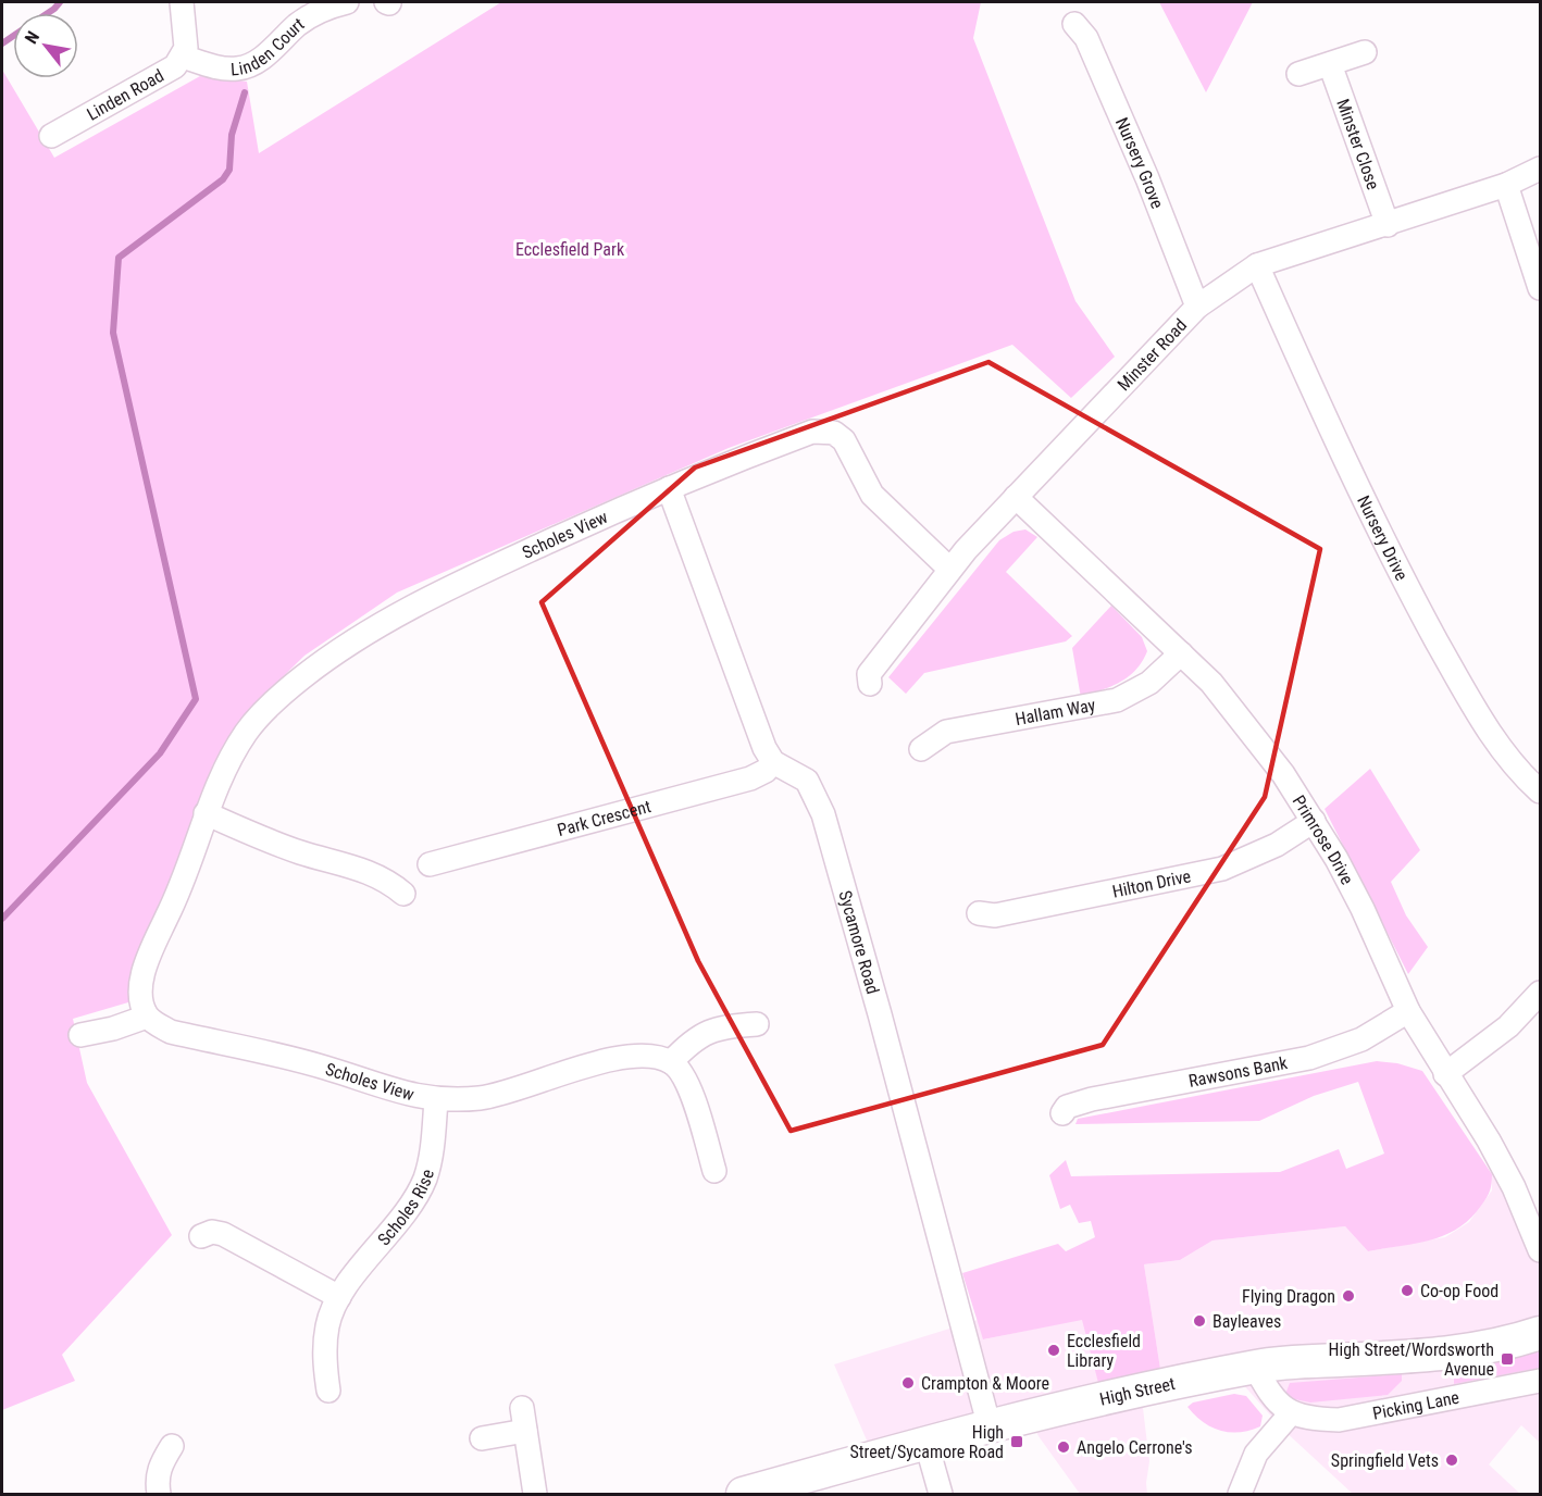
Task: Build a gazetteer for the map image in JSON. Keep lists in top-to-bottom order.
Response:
{
  "streets": {
    "street": [
      "Linden Court",
      "Linden Road",
      "Minster Close",
      "Nursery Grove",
      "Minster Road",
      "Scholes View",
      "Nursery Drive",
      "Hallam Way",
      "Park Crescent",
      "Primrose Drive",
      "Hilton Drive",
      "Sycamore Road",
      "Rawsons Bank",
      "Scholes Rise",
      "High Street",
      "Picking Lane"
    ]
  },
  "crossings": [
    ["Linden Court", "Linden Road"],
    ["Minster Close", "Minster Road"],
    ["Nursery Grove", "Minster Road"],
    ["Minster Road", "Scholes View"],
    ["Minster Road", "Nursery Drive"],
    ["Minster Road", "Primrose Drive"],
    ["Scholes View", "Scholes Rise"],
    ["Hallam Way", "Primrose Drive"],
    ["Park Crescent", "Sycamore Road"],
    ["Primrose Drive", "Hilton Drive"],
    ["Primrose Drive", "Rawsons Bank"],
    ["Sycamore Road", "High Street"]
  ],
  "parks": ["Ecclesfield Park"],
  "places": {
    "other": [
      "Co-op Food",
      "Flying Dragon",
      "Bayleaves",
      "Ecclesfield Library",
      "Crampton & Moore",
      "Angelo Cerrone's",
      "Springfield Vets"
    ],
    "transit": ["High Street/Wordsworth Avenue", "High Street/Sycamore Road"]
  },
  "north": "top left"
}
